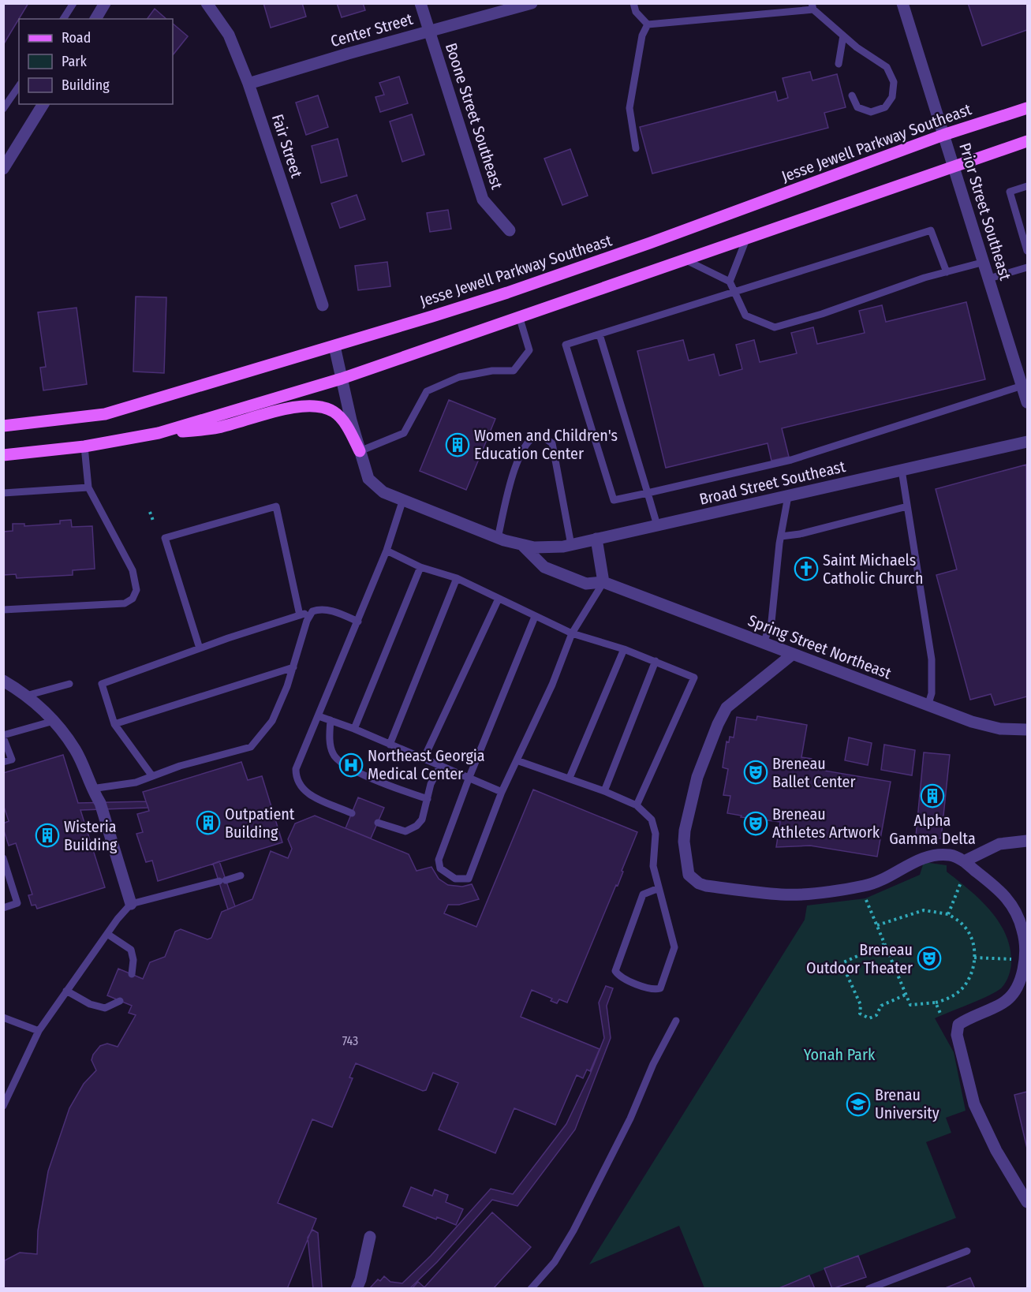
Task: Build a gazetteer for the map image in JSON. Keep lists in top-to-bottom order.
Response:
{
  "streets": {
    "main road": ["Jesse Jewell Parkway Southeast"],
    "street": [
      "Center Street",
      "Boone Street Southeast",
      "Fair Street",
      "Prior Street Southeast",
      "Broad Street Southeast",
      "Spring Street Northeast"
    ]
  },
  "crossings": [
    ["Center Street", "Boone Street Southeast"],
    ["Center Street", "Fair Street"],
    ["Jesse Jewell Parkway Southeast", "Prior Street Southeast"],
    ["Jesse Jewell Parkway Southeast", "Spring Street Northeast"],
    ["Broad Street Southeast", "Spring Street Northeast"]
  ],
  "parks": ["Yonah Park"],
  "places": {
    "building": [
      "Women and Children's Education Center",
      "Alpha Gamma Delta",
      "Outpatient Building",
      "Wisteria Building"
    ],
    "church": ["Saint Michaels Catholic Church"],
    "hospital": ["Northeast Georgia Medical Center"],
    "theatre": ["Breneau Ballet Center", "Breneau Athletes Artwork", "Breneau Outdoor Theater"],
    "school or university": ["Brenau University"]
  },
  "house_numbers": ["743"],
  "legend": ["Road", "Park", "Building"]
}
